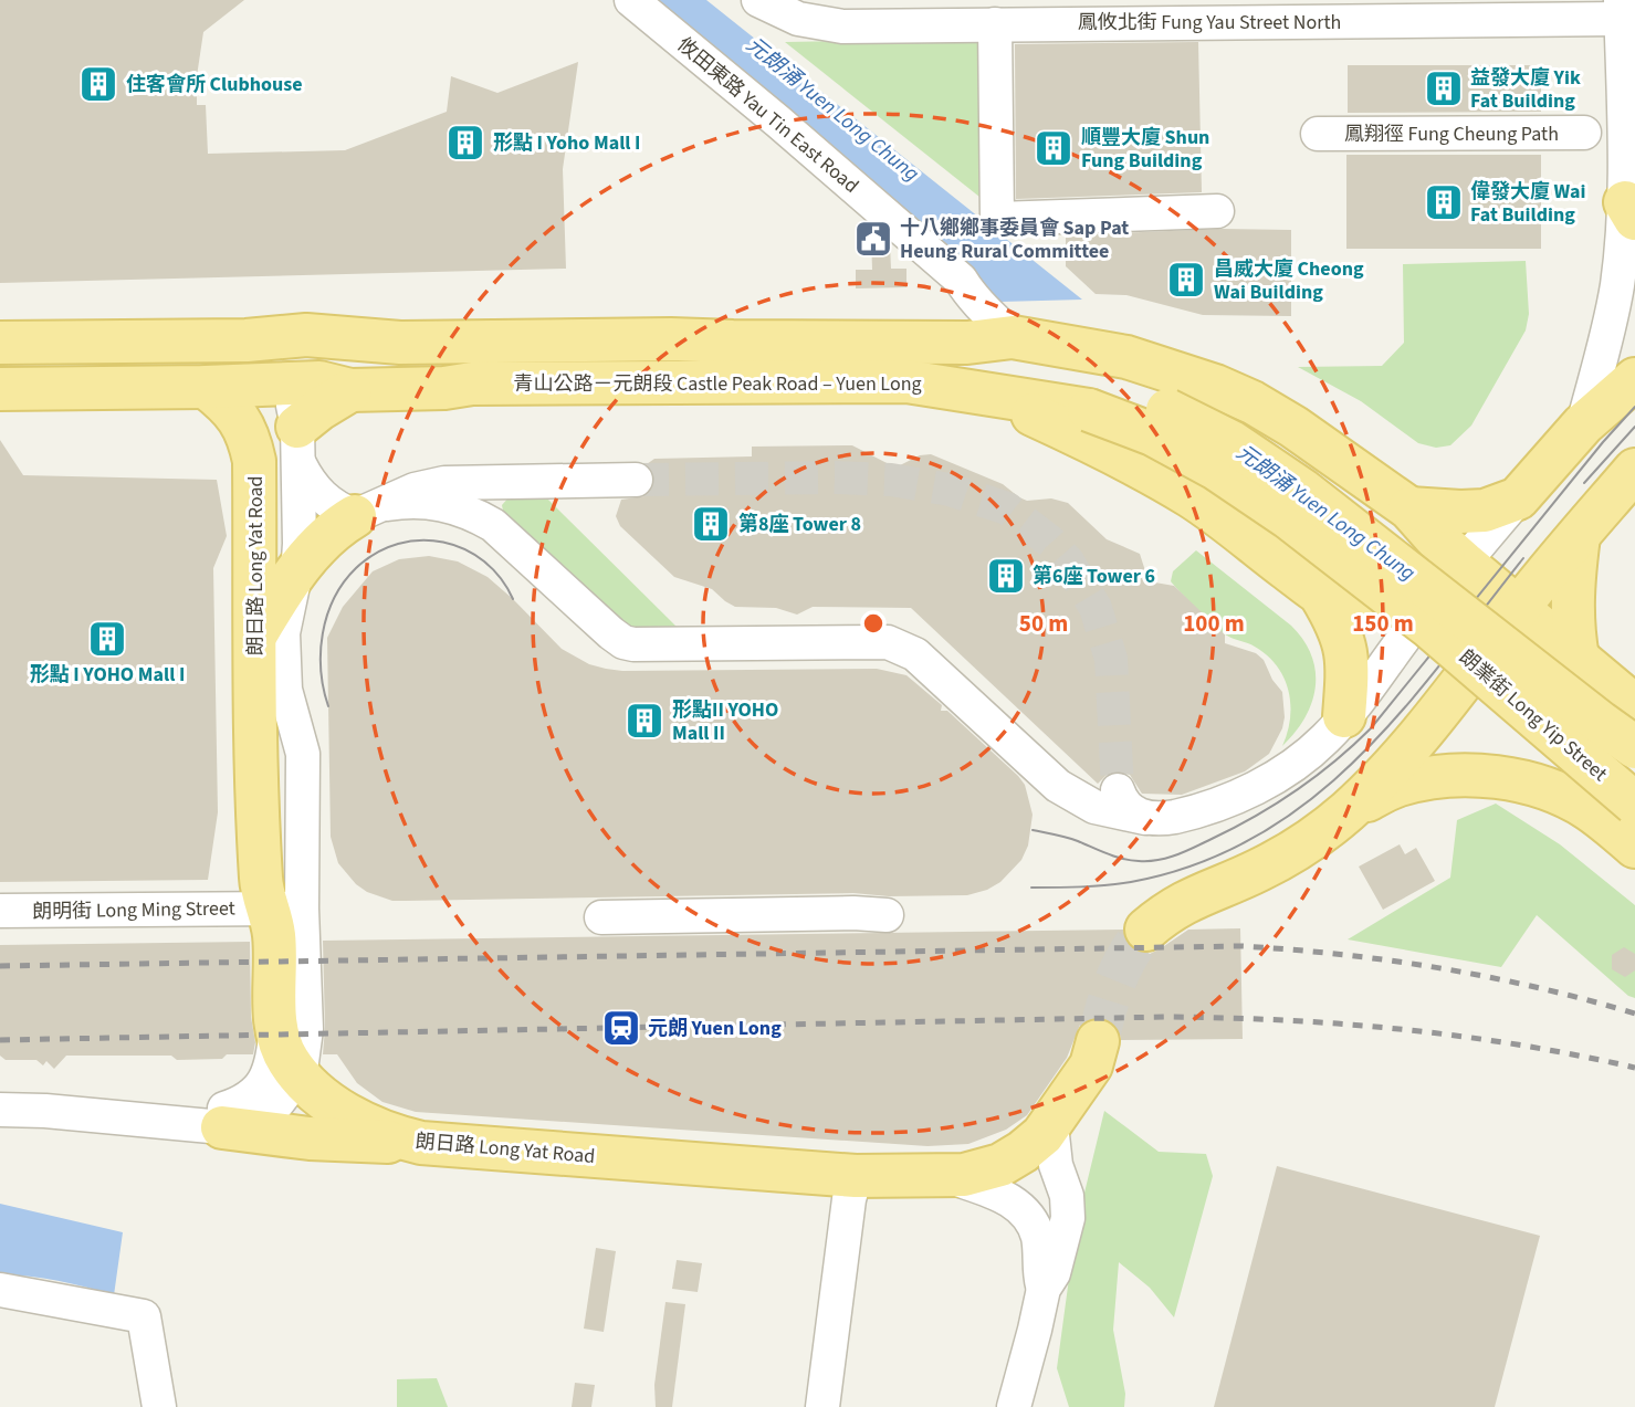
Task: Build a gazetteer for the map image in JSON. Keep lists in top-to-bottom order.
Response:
{
  "streets": {
    "main road": ["青山公路－元朗段 Castle Peak Road – Yuen Long", "朗日路 Long Yat Road", "朗業街 Long Yip Street"],
    "street": [
      "鳳攸北街 Fung Yau Street North",
      "攸田東路 Yau Tin East Road",
      "鳳翔徑 Fung Cheung Path",
      "朗明街 Long Ming Street"
    ]
  },
  "crossings": [
    ["攸田東路 Yau Tin East Road", "青山公路－元朗段 Castle Peak Road – Yuen Long"],
    ["青山公路－元朗段 Castle Peak Road – Yuen Long", "朗日路 Long Yat Road"],
    ["青山公路－元朗段 Castle Peak Road – Yuen Long", "朗業街 Long Yip Street"],
    ["朗日路 Long Yat Road", "朗明街 Long Ming Street"]
  ],
  "water": ["元朗涌 Yuen Long Chung"],
  "places": {
    "building": [
      "住客會所 Clubhouse",
      "益發大廈 Yik Fat Building",
      "形點 I Yoho Mall I",
      "順豐大廈 Shun Fung Building",
      "偉發大廈 Wai Fat Building",
      "昌威大廈 Cheong Wai Building",
      "第8座 Tower 8",
      "第6座 Tower 6",
      "形點 I YOHO Mall I",
      "形點II YOHO Mall II"
    ],
    "public building": ["十八鄉鄉事委員會 Sap Pat Heung Rural Committee"],
    "station": ["元朗 Yuen Long"]
  },
  "rings": ["50 m", "100 m", "150 m"]
}
